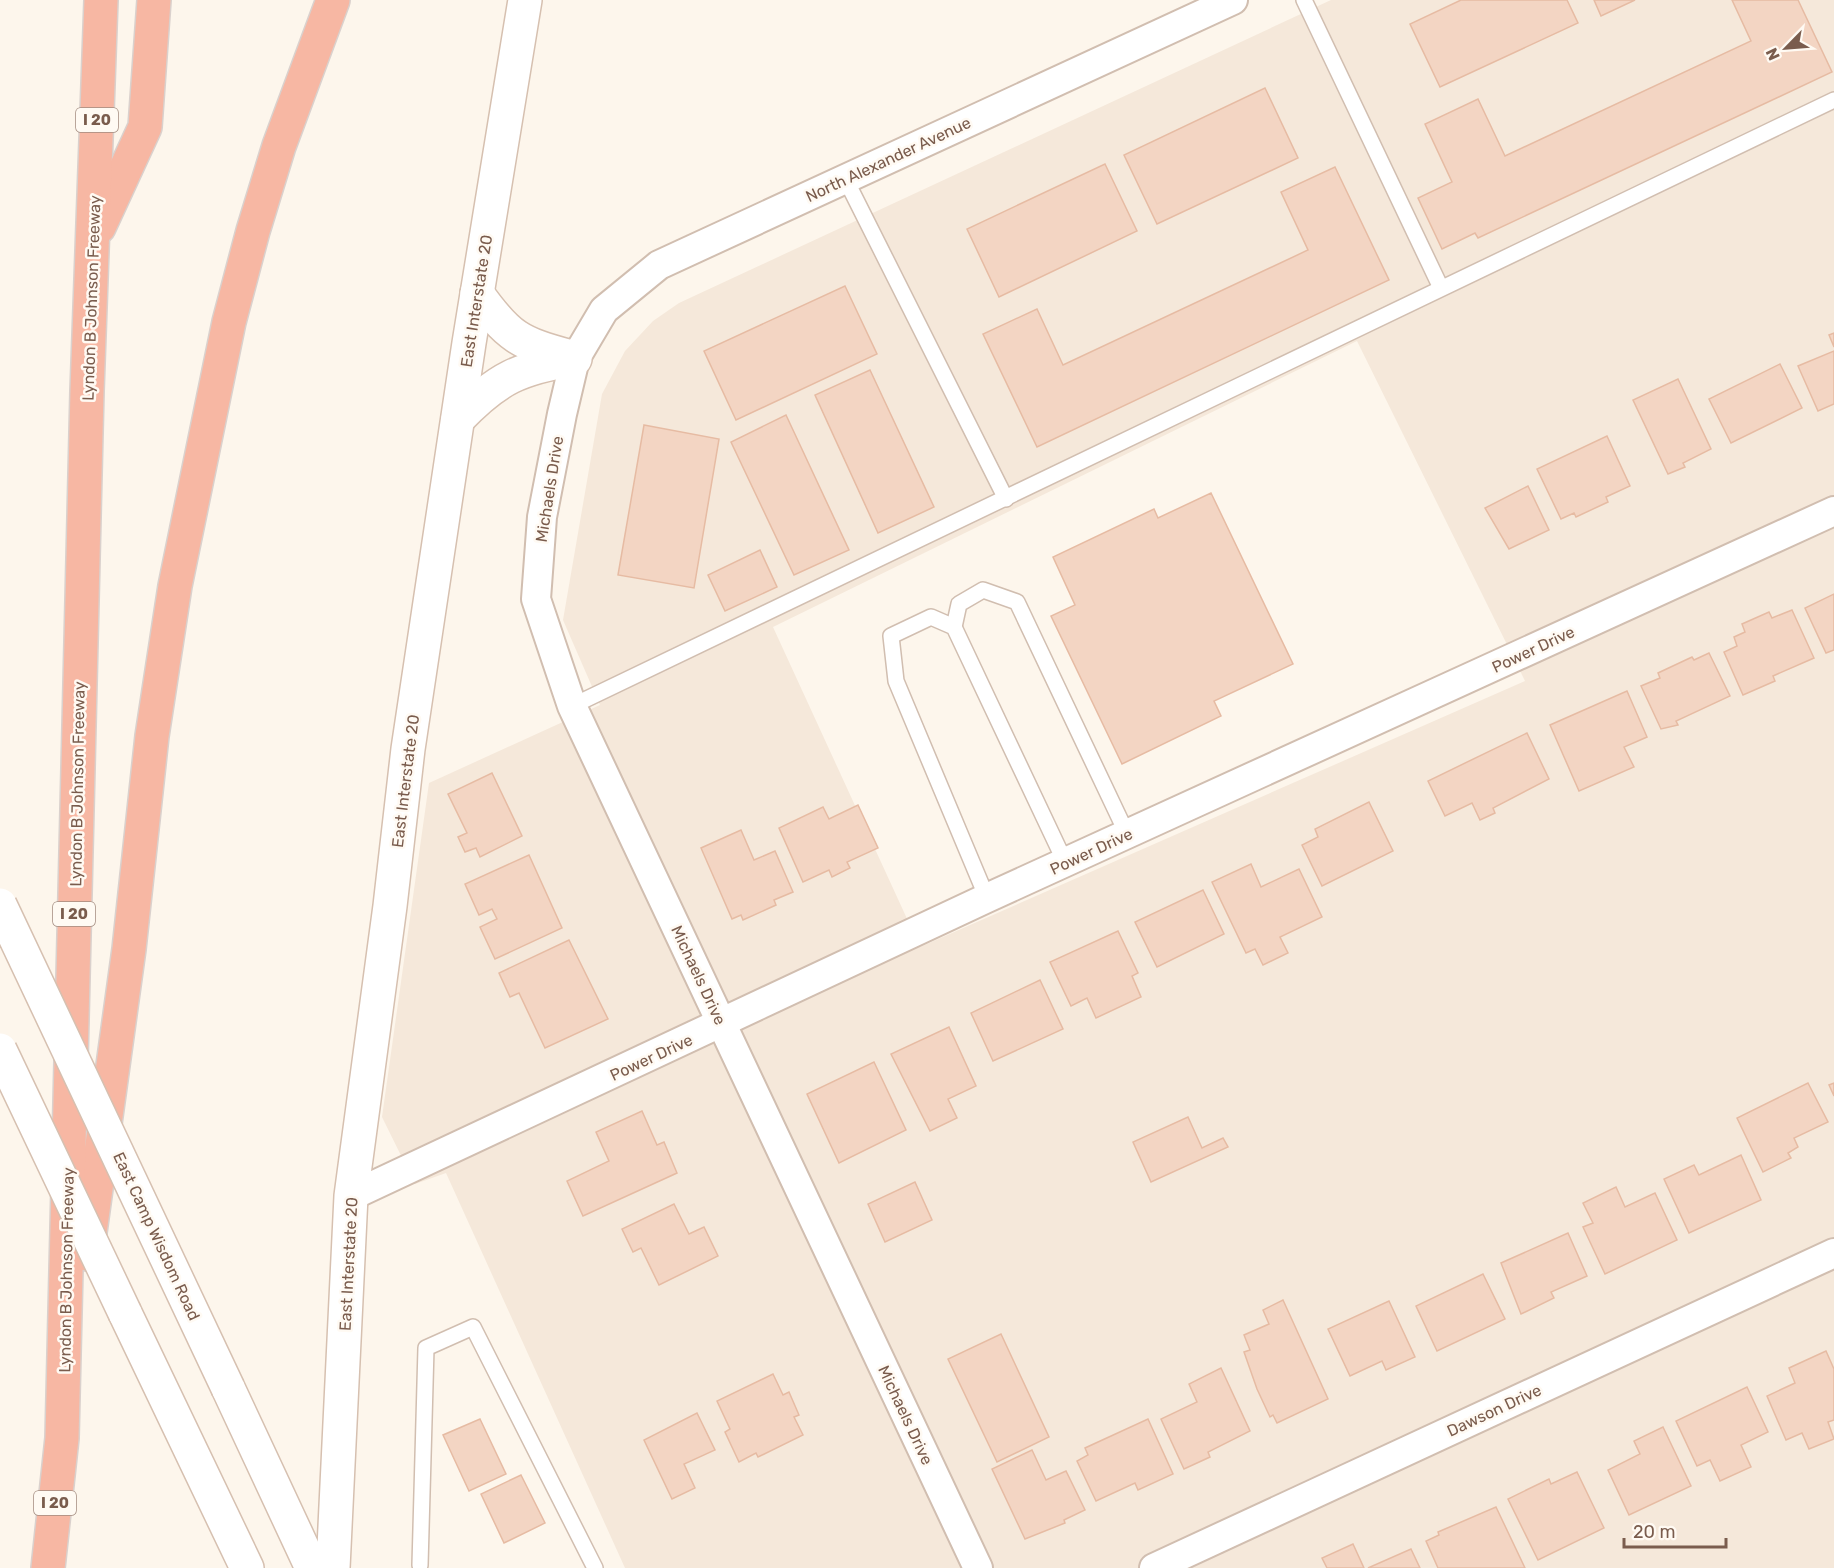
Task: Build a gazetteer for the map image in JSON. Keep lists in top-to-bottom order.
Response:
{
  "streets": {
    "highway": ["I 20", "Lyndon B Johnson Freeway"],
    "main road": ["East Interstate 20", "East Camp Wisdom Road"],
    "street": [
      "North Alexander Avenue",
      "Michaels Drive",
      "Power Drive",
      "Dawson Drive"
    ]
  },
  "crossings": [
    ["North Alexander Avenue", "Michaels Drive"],
    ["East Interstate 20", "Power Drive"],
    ["Michaels Drive", "Power Drive"]
  ],
  "scale_bar": "20 m",
  "north": "bottom left"
}
